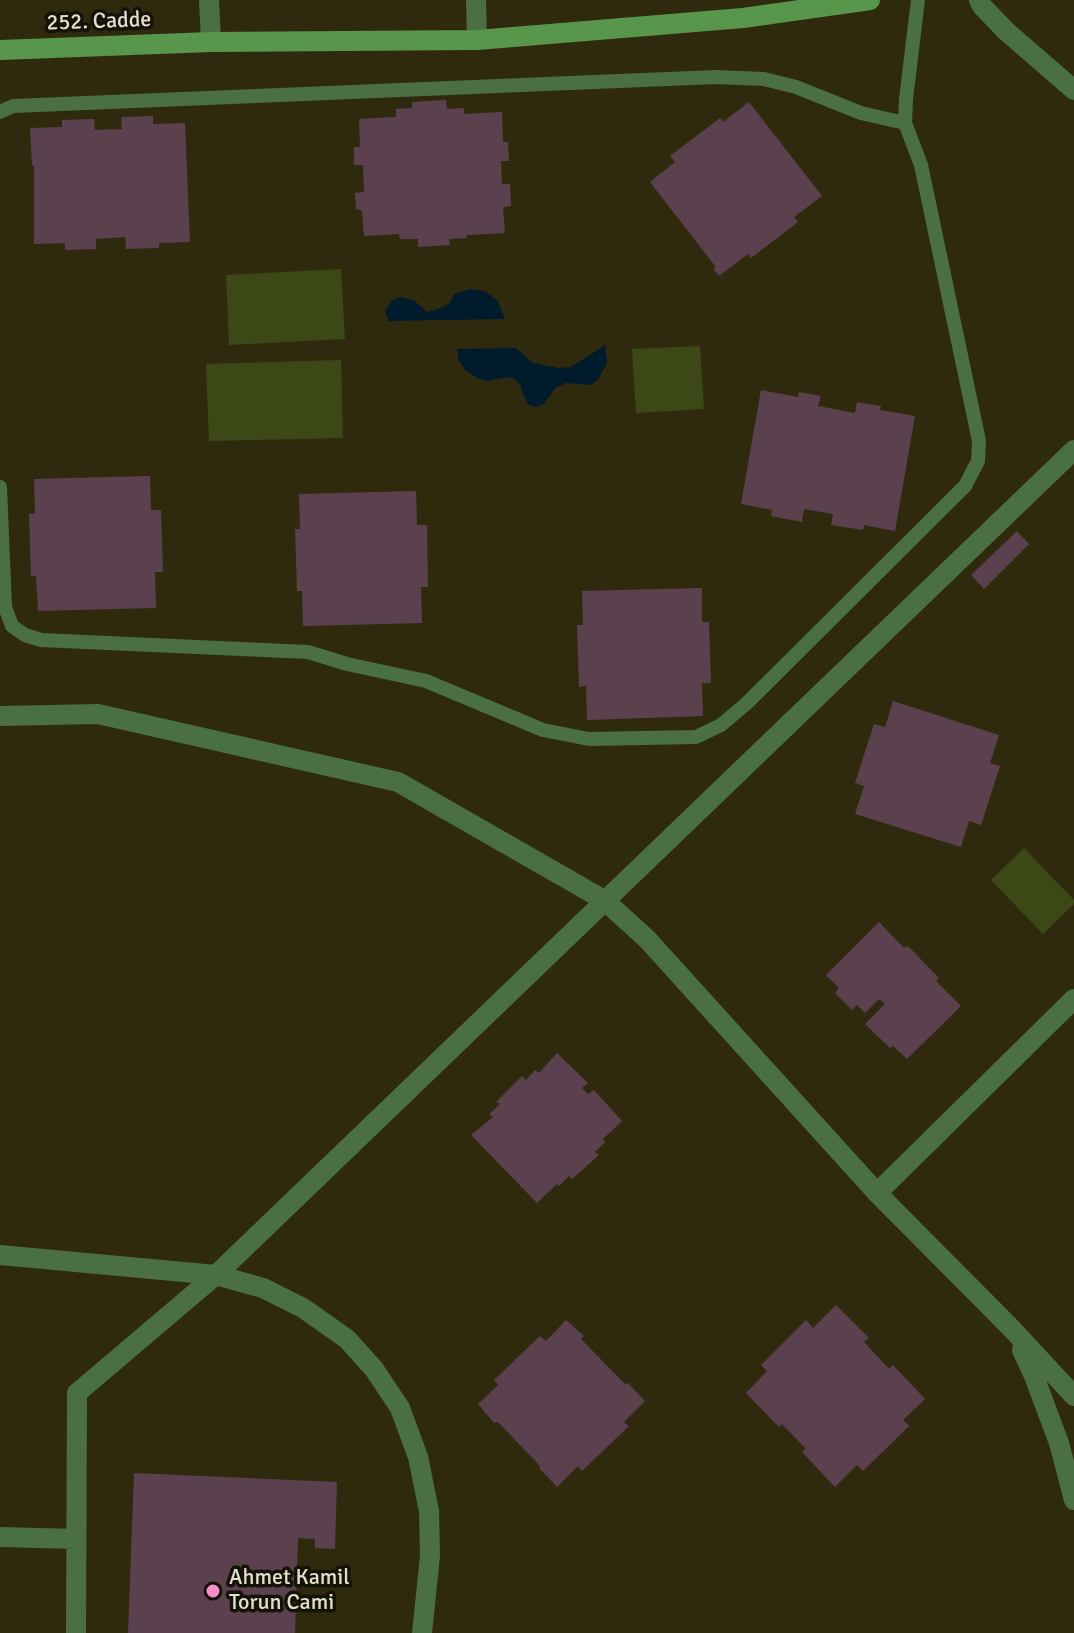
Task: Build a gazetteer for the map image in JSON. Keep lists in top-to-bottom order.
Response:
{
  "streets": {
    "main road": ["252. Cadde"]
  },
  "places": ["Ahmet Kamil Torun Cami"]
}
